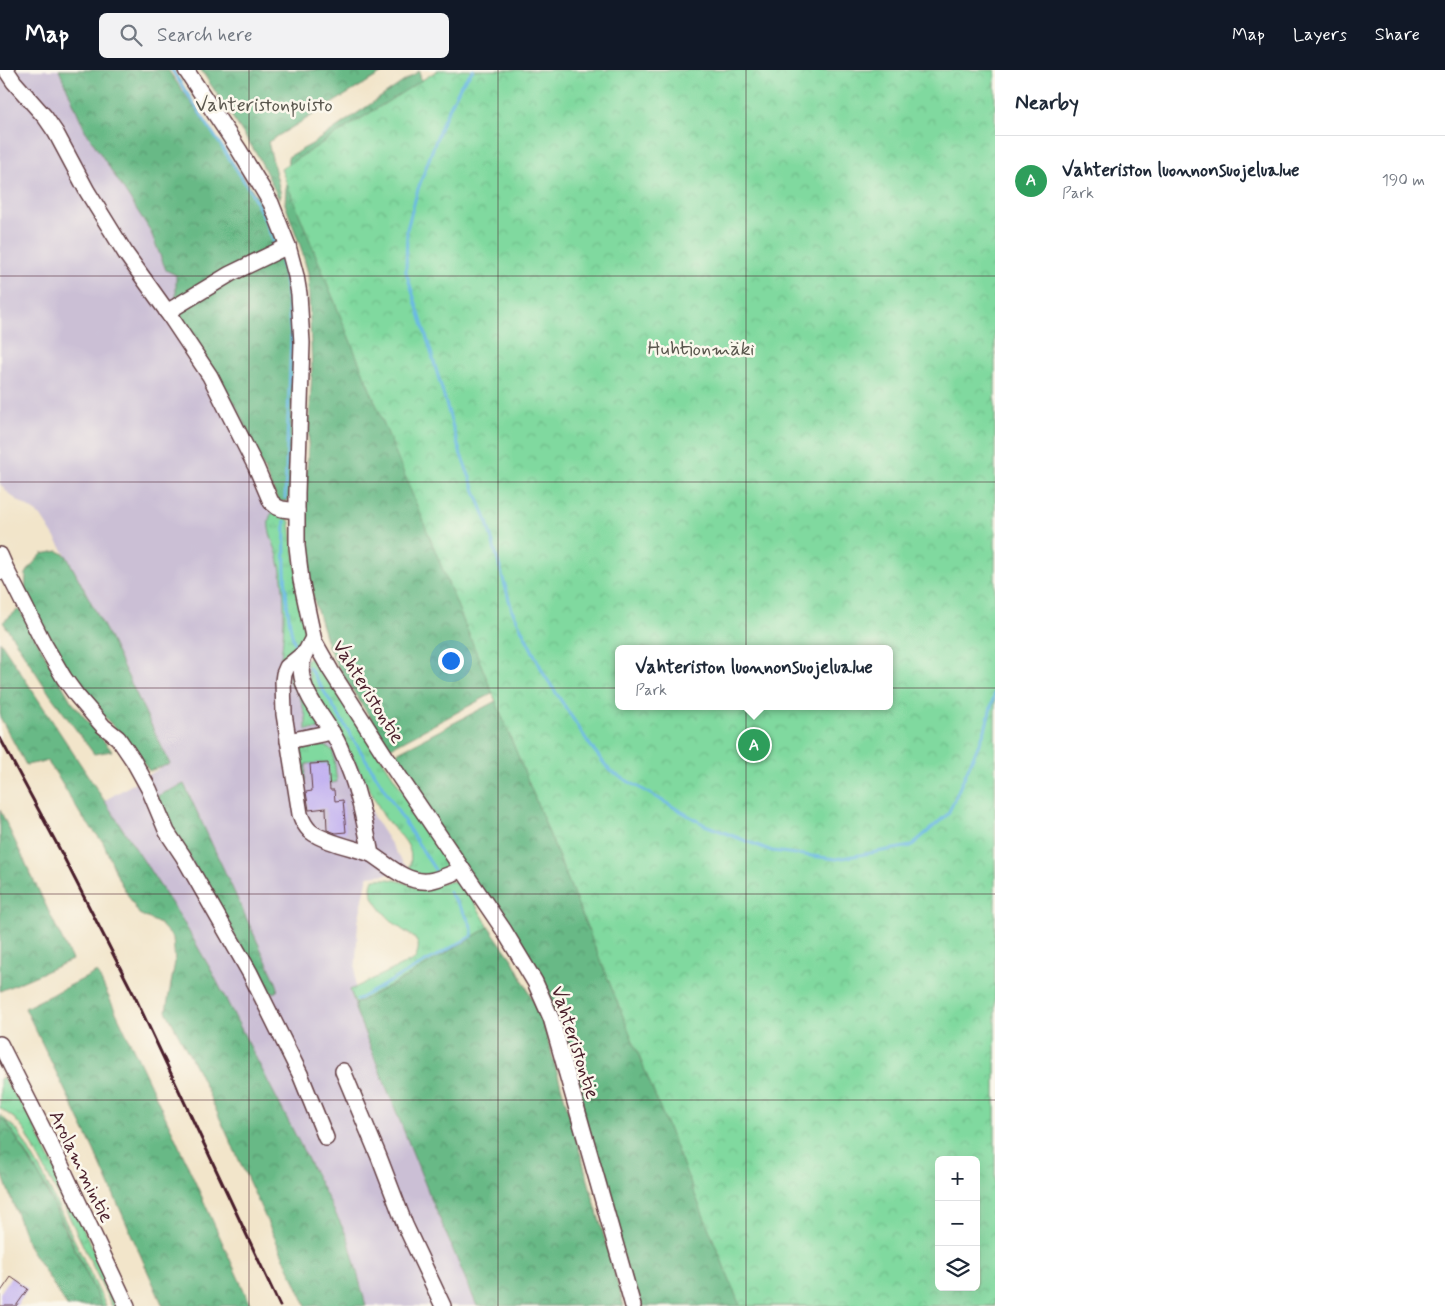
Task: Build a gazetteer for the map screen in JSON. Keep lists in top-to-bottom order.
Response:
{
  "streets": {
    "street": ["Vahteristontie", "Arolammintie"]
  },
  "parks": ["Vahteristonpuisto", "Huhtionmäki"],
  "page": {
    "header": "Map",
    "search": "Search here",
    "nav": ["Map", "Layers", "Share"],
    "heading": "Nearby",
    "list": [
      {
        "mark": "A",
        "name": "Vahteriston luonnonsuojelualue",
        "note": "Park",
        "value": "190 m"
      }
    ],
    "popup": ["Vahteriston luonnonsuojelualue", "Park"],
    "pins": "A",
    "map_buttons": ["+", "−"]
  }
}
